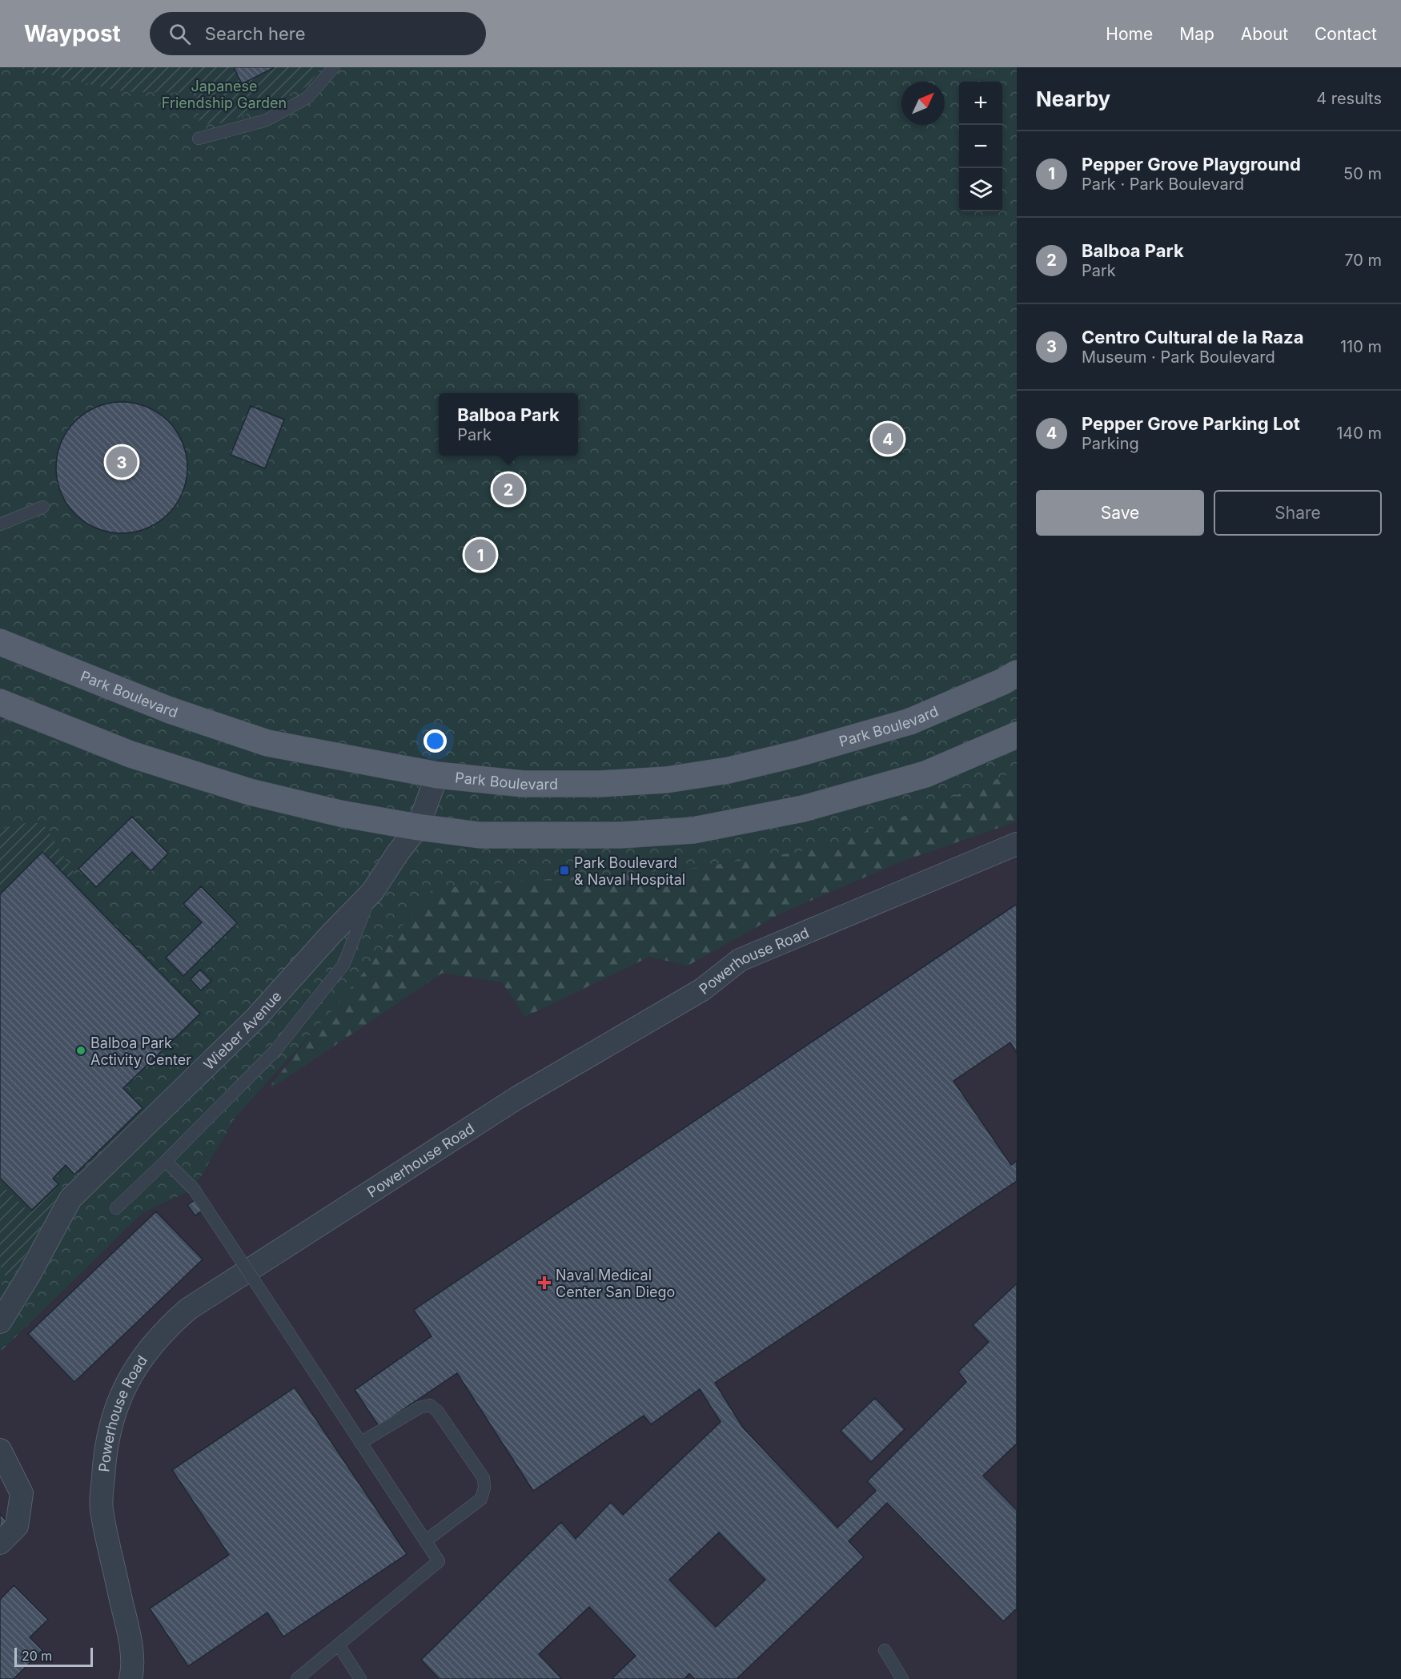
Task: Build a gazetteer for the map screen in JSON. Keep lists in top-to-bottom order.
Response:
{
  "streets": {
    "main road": ["Park Boulevard"],
    "street": ["Powerhouse Road", "Wieber Avenue"]
  },
  "crossings": [
    ["Park Boulevard", "Wieber Avenue"]
  ],
  "parks": ["Japanese Friendship Garden"],
  "places": {
    "transit": ["Park Boulevard & Naval Hospital"],
    "other": ["Balboa Park Activity Center"],
    "health": ["Naval Medical Center San Diego"]
  },
  "scale_bar": "20 m",
  "north": "top right",
  "page": {
    "header": "Waypost",
    "search": "Search here",
    "nav": [
      "Home",
      "Map",
      "About",
      "Contact"
    ],
    "heading": ["Nearby", "4 results"],
    "map_buttons": ["+", "−"],
    "list": [
      {
        "mark": "1",
        "name": "Pepper Grove Playground",
        "note": "Park · Park Boulevard",
        "value": "50 m"
      },
      {
        "mark": "2",
        "name": "Balboa Park",
        "note": "Park",
        "value": "70 m"
      },
      {
        "mark": "3",
        "name": "Centro Cultural de la Raza",
        "note": "Museum · Park Boulevard",
        "value": "110 m"
      },
      {
        "mark": "4",
        "name": "Pepper Grove Parking Lot",
        "note": "Parking",
        "value": "140 m"
      }
    ],
    "popup": ["Balboa Park", "Park"],
    "pins": [
      "4",
      "3",
      "2",
      "1"
    ],
    "buttons": ["Save", "Share"],
    "scale": "20 m"
  }
}
